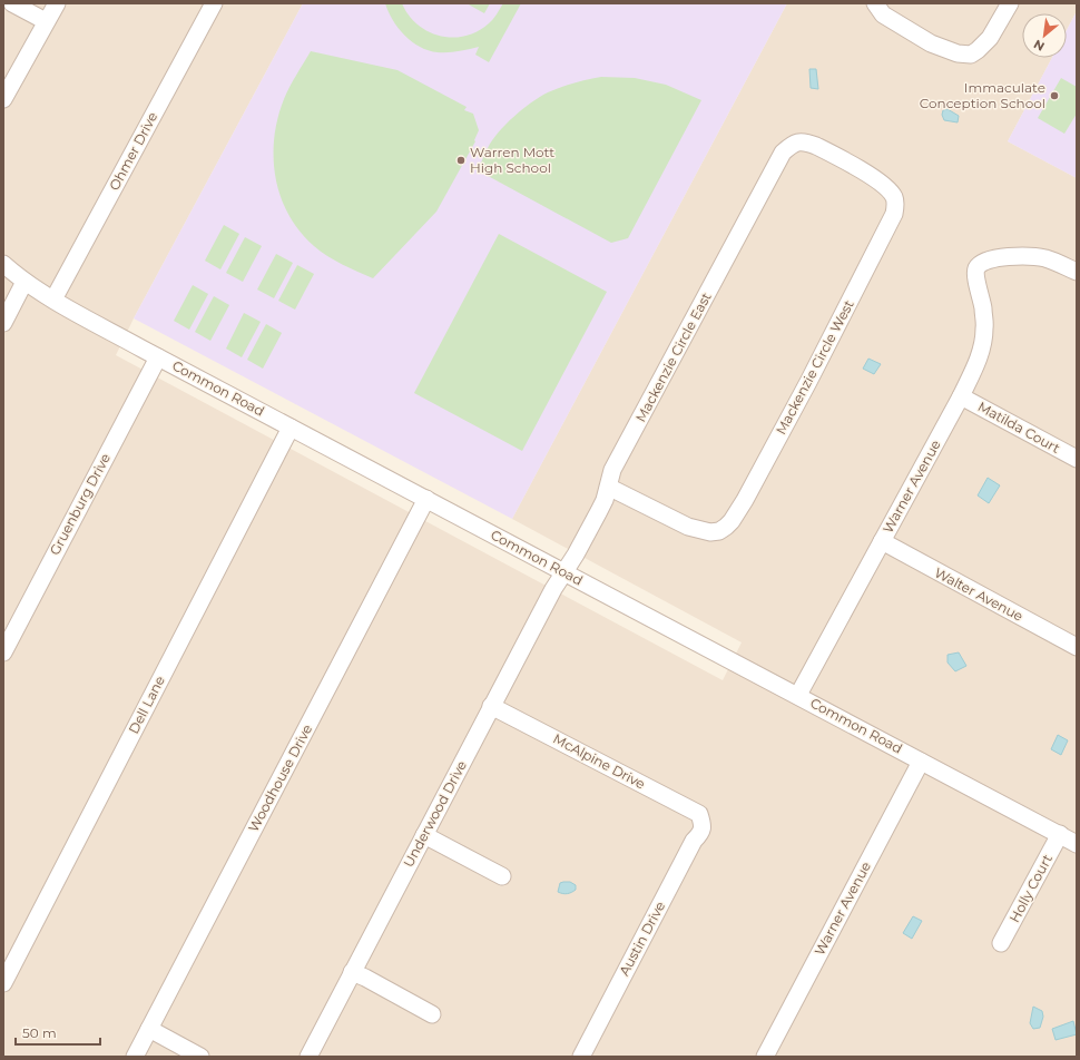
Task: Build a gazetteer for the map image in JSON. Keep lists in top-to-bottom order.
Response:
{
  "streets": {
    "street": [
      "Ohmer Drive",
      "Mackenzie Circle East",
      "Mackenzie Circle West",
      "Common Road",
      "Matilda Court",
      "Warner Avenue",
      "Gruenburg Drive",
      "Walter Avenue",
      "Dell Lane",
      "McAlpine Drive",
      "Woodhouse Drive",
      "Underwood Drive",
      "Holly Court",
      "Austin Drive"
    ]
  },
  "crossings": [
    ["Ohmer Drive", "Common Road"],
    ["Mackenzie Circle East", "Mackenzie Circle West"],
    ["Mackenzie Circle East", "Common Road"],
    ["Mackenzie Circle East", "Underwood Drive"],
    ["Common Road", "Warner Avenue"],
    ["Common Road", "Gruenburg Drive"],
    ["Common Road", "Dell Lane"],
    ["Common Road", "Woodhouse Drive"],
    ["Common Road", "Underwood Drive"],
    ["Common Road", "Holly Court"],
    ["Matilda Court", "Warner Avenue"],
    ["Warner Avenue", "Walter Avenue"],
    ["McAlpine Drive", "Underwood Drive"],
    ["McAlpine Drive", "Austin Drive"]
  ],
  "places": ["Immaculate Conception School", "Warren Mott High School"],
  "scale_bar": "50 m",
  "north": "bottom left"
}
